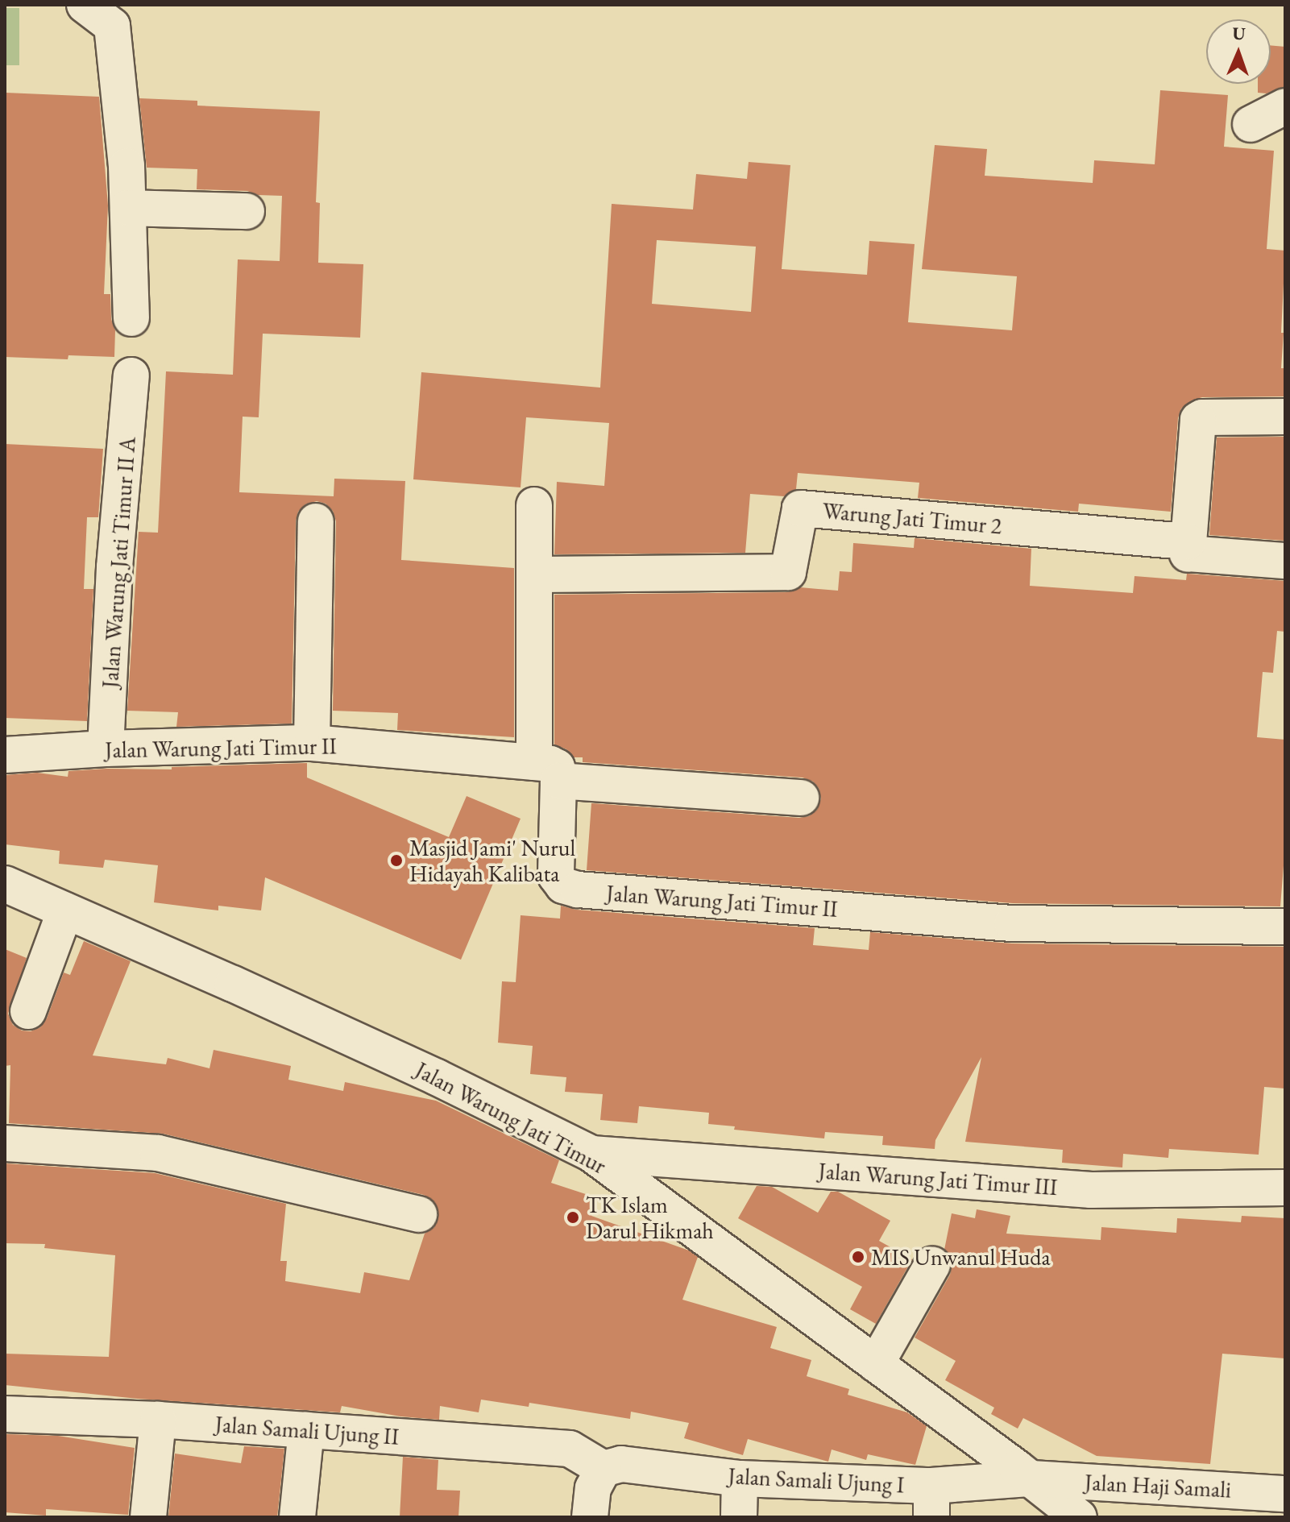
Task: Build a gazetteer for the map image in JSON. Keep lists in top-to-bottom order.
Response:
{
  "streets": {
    "street": [
      "Warung Jati Timur 2",
      "Jalan Warung Jati Timur II A",
      "Jalan Warung Jati Timur II",
      "Jalan Warung Jati Timur",
      "Jalan Warung Jati Timur III",
      "Jalan Samali Ujung II",
      "Jalan Samali Ujung I",
      "Jalan Haji Samali"
    ]
  },
  "crossings": [
    ["Jalan Warung Jati Timur II A", "Jalan Warung Jati Timur II"],
    ["Jalan Warung Jati Timur", "Jalan Warung Jati Timur III"],
    ["Jalan Warung Jati Timur", "Jalan Samali Ujung I"],
    ["Jalan Warung Jati Timur", "Jalan Haji Samali"],
    ["Jalan Samali Ujung II", "Jalan Samali Ujung I"],
    ["Jalan Samali Ujung I", "Jalan Haji Samali"]
  ],
  "places": ["Masjid Jami' Nurul Hidayah Kalibata", "TK Islam Darul Hikmah", "MIS Unwanul Huda"],
  "north": "top"
}
